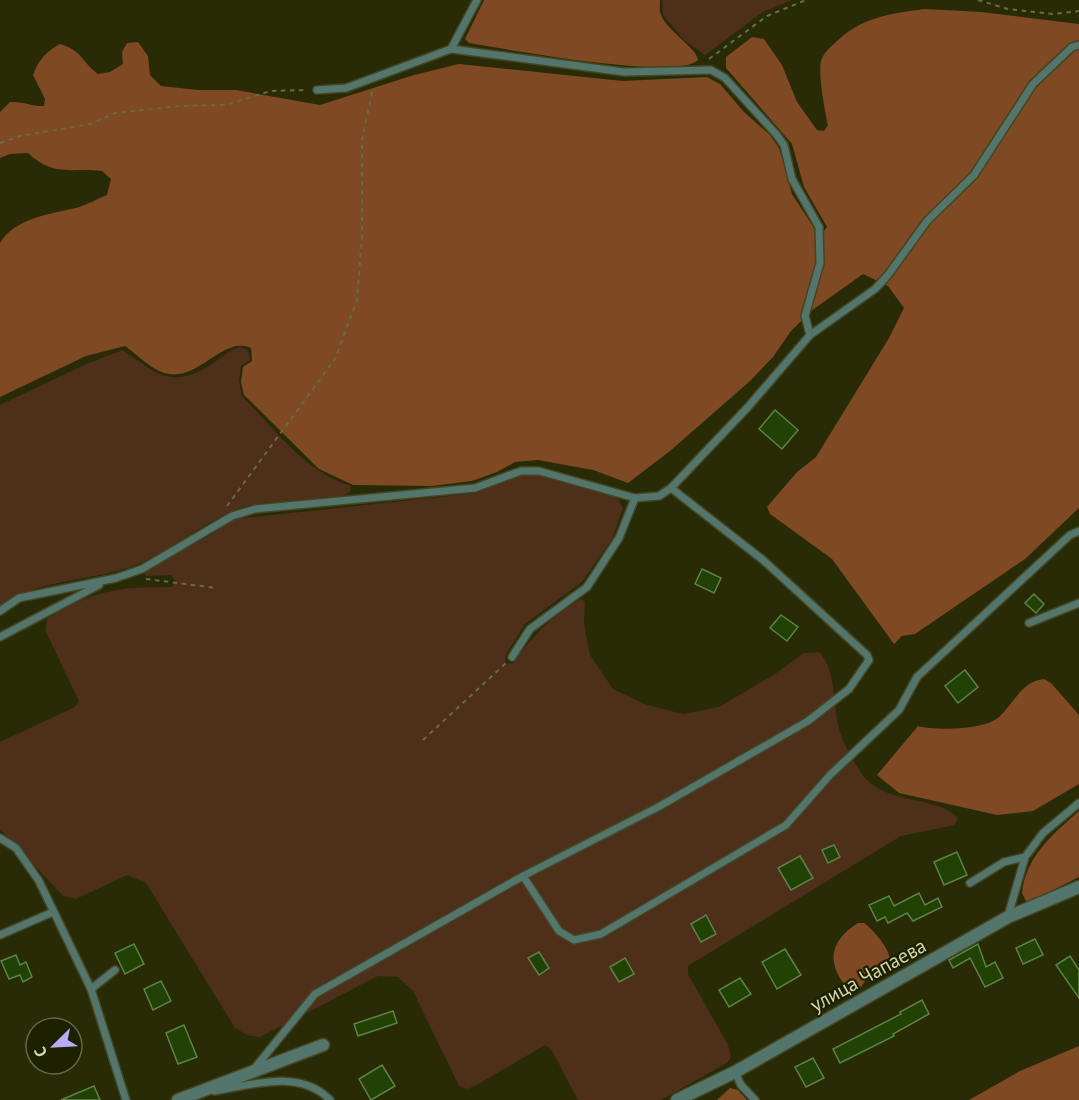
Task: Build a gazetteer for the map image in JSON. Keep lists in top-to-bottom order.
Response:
{
  "streets": {
    "street": ["улица Чапаева"]
  },
  "north": "bottom left"
}
